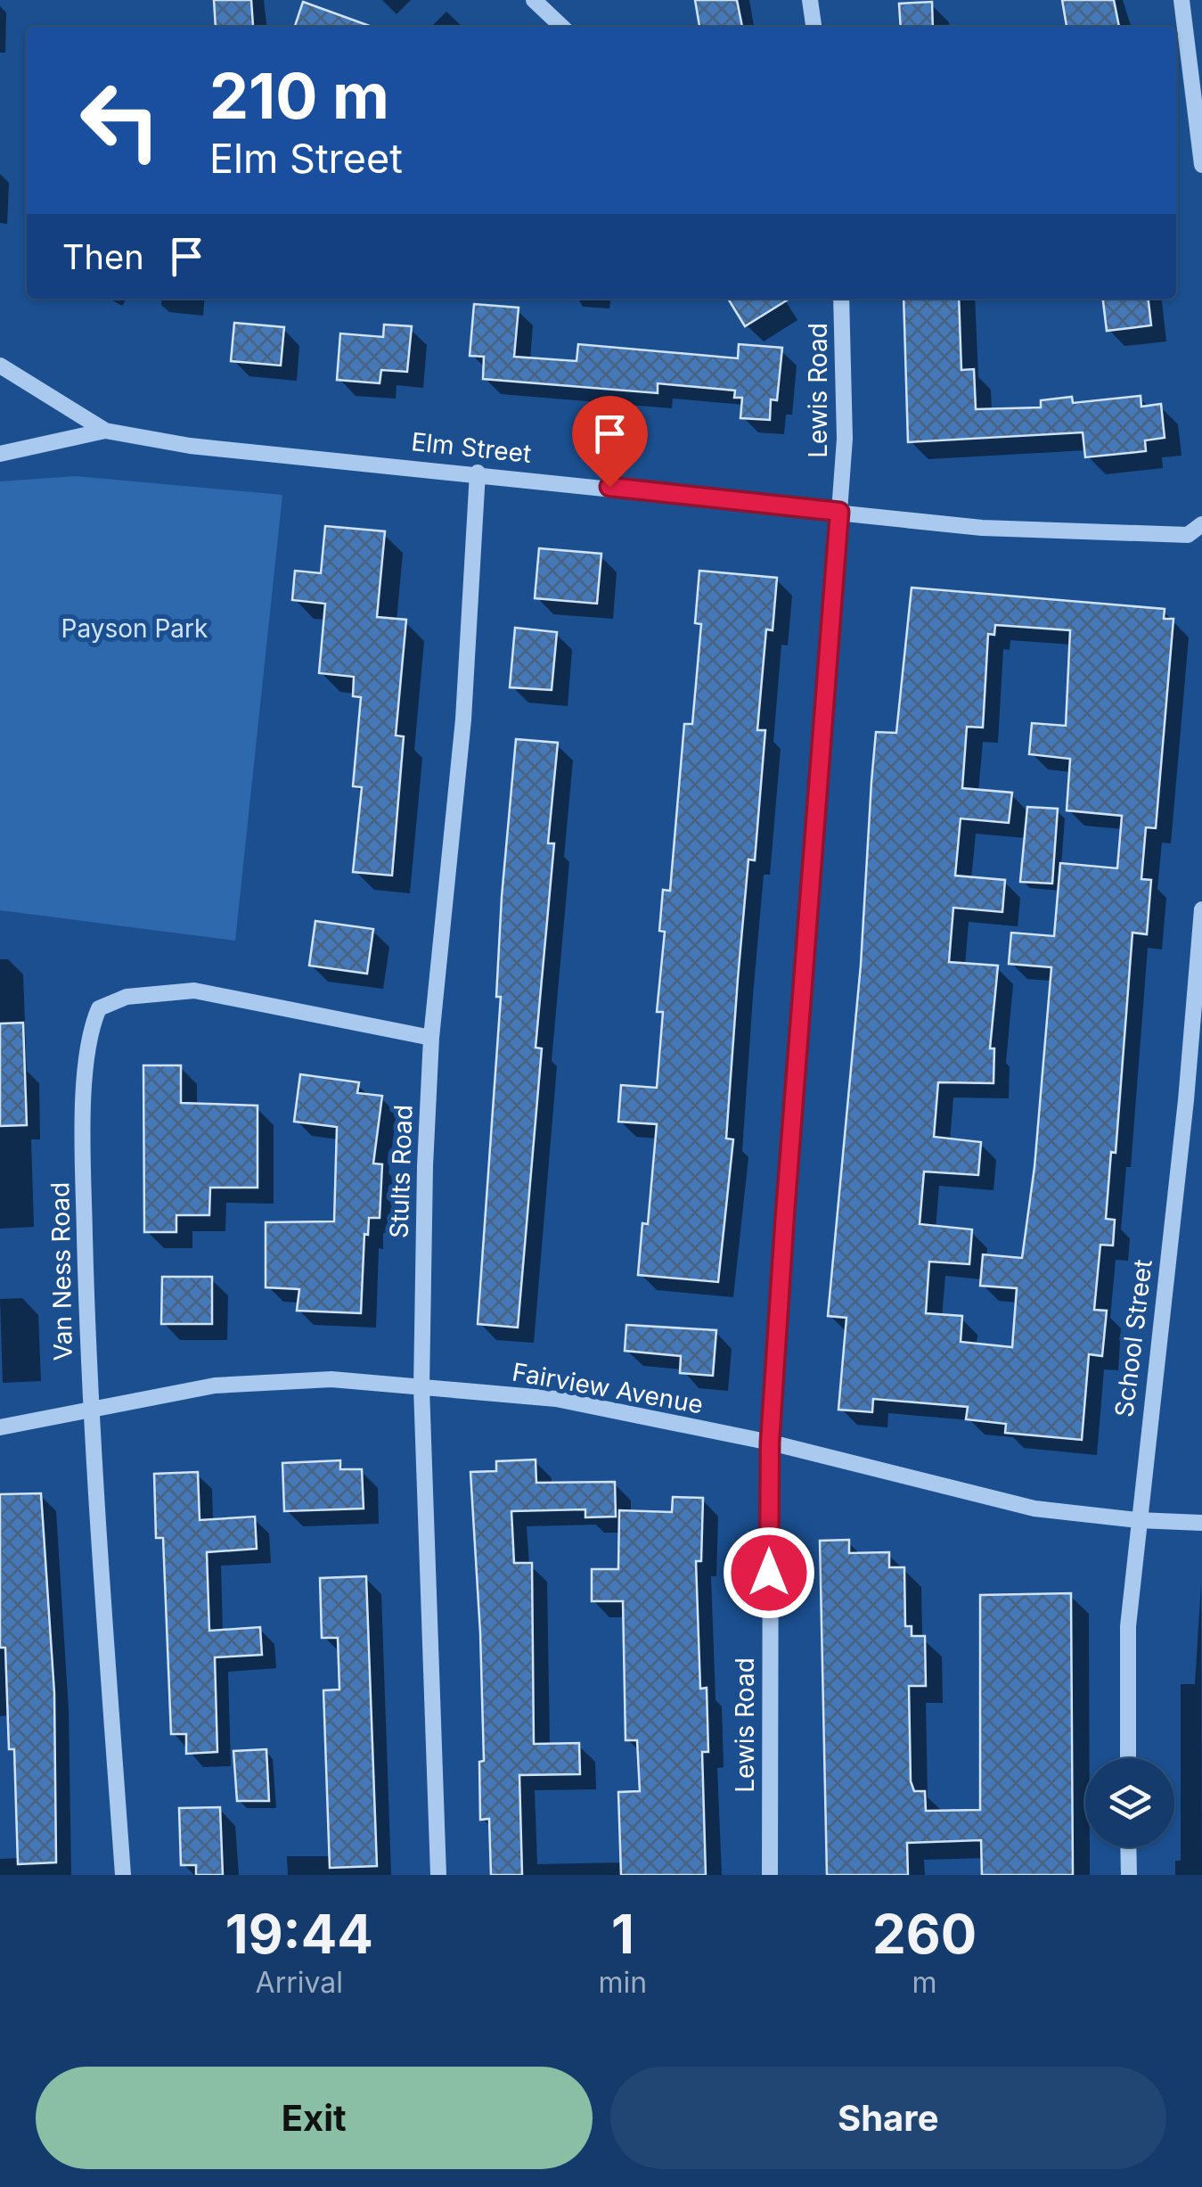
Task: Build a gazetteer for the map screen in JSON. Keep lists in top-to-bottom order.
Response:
{
  "streets": {
    "street": [
      "Lewis Road",
      "Elm Street",
      "Stults Road",
      "Van Ness Road",
      "School Street",
      "Fairview Avenue"
    ]
  },
  "crossings": [
    ["Lewis Road", "Elm Street"],
    ["Lewis Road", "Fairview Avenue"],
    ["Elm Street", "Stults Road"],
    ["Stults Road", "Van Ness Road"],
    ["Stults Road", "Fairview Avenue"],
    ["Van Ness Road", "Fairview Avenue"],
    ["School Street", "Fairview Avenue"]
  ],
  "parks": ["Payson Park"],
  "page": {
    "turn": ["210 m", "Elm Street"],
    "then": "Then",
    "eta": [
      "19:44",
      "Arrival",
      "1",
      "min",
      "260",
      "m"
    ],
    "buttons": ["Exit", "Share"]
  }
}
